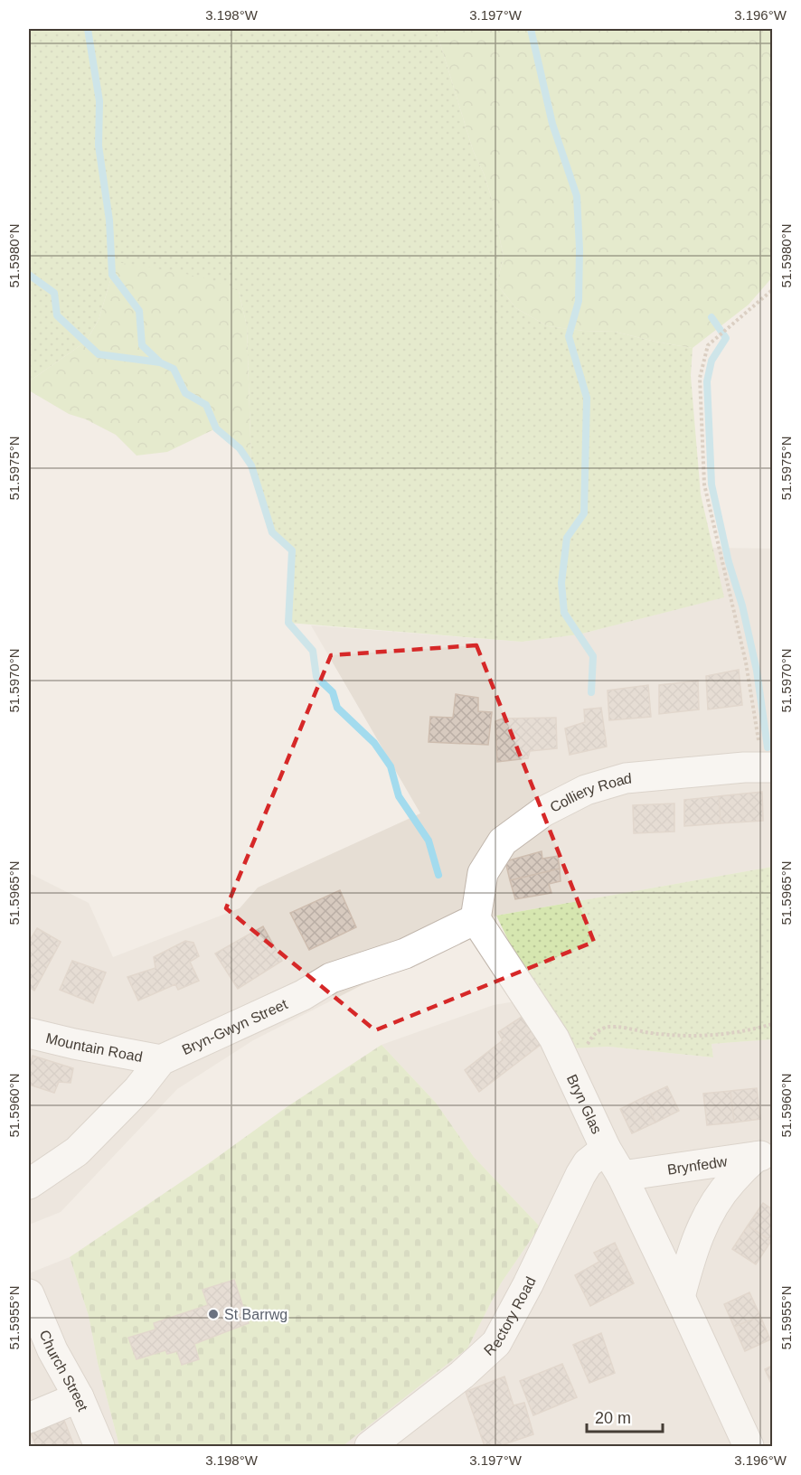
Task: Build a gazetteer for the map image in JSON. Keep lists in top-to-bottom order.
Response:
{
  "streets": {
    "street": [
      "Colliery Road",
      "Bryn-Gwyn Street",
      "Mountain Road",
      "Bryn Glas",
      "Brynfedw",
      "Rectory Road",
      "Church Street"
    ]
  },
  "crossings": [
    ["Colliery Road", "Bryn-Gwyn Street"],
    ["Colliery Road", "Bryn Glas"],
    ["Bryn-Gwyn Street", "Mountain Road"],
    ["Bryn-Gwyn Street", "Bryn Glas"],
    ["Bryn Glas", "Brynfedw"],
    ["Bryn Glas", "Rectory Road"]
  ],
  "places": ["St Barrwg"],
  "scale_bar": "20 m",
  "coordinates": [
    "3.198°W",
    "3.197°W",
    "3.196°W",
    "51.5980°N",
    "51.5975°N",
    "51.5970°N",
    "51.5965°N",
    "51.5960°N",
    "51.5955°N"
  ]
}
